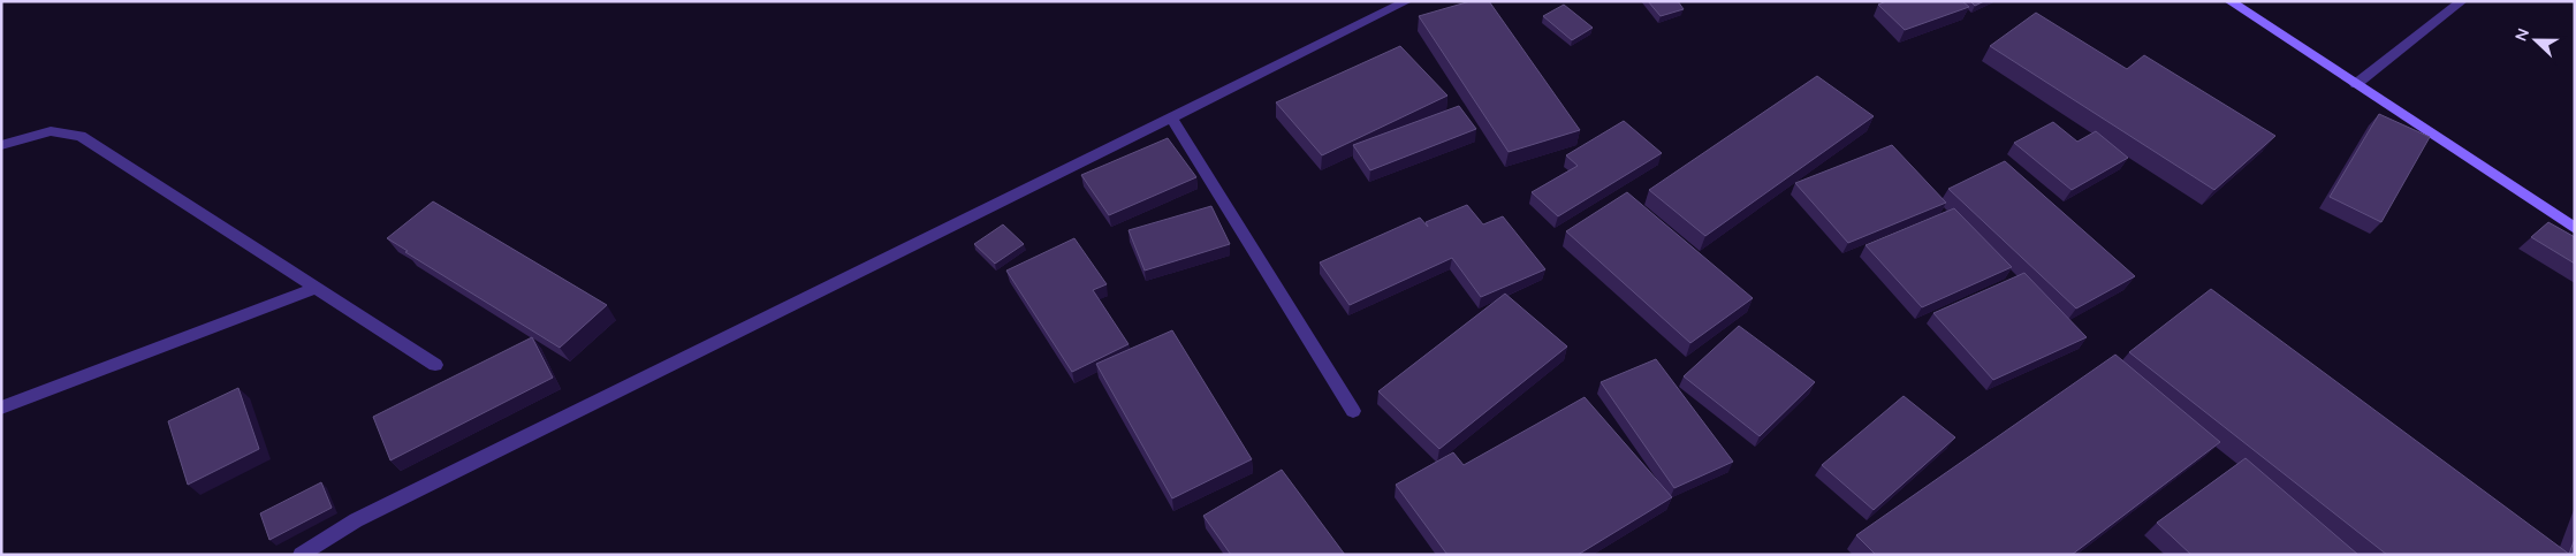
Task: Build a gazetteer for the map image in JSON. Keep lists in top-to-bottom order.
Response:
{
  "north": "left"
}
